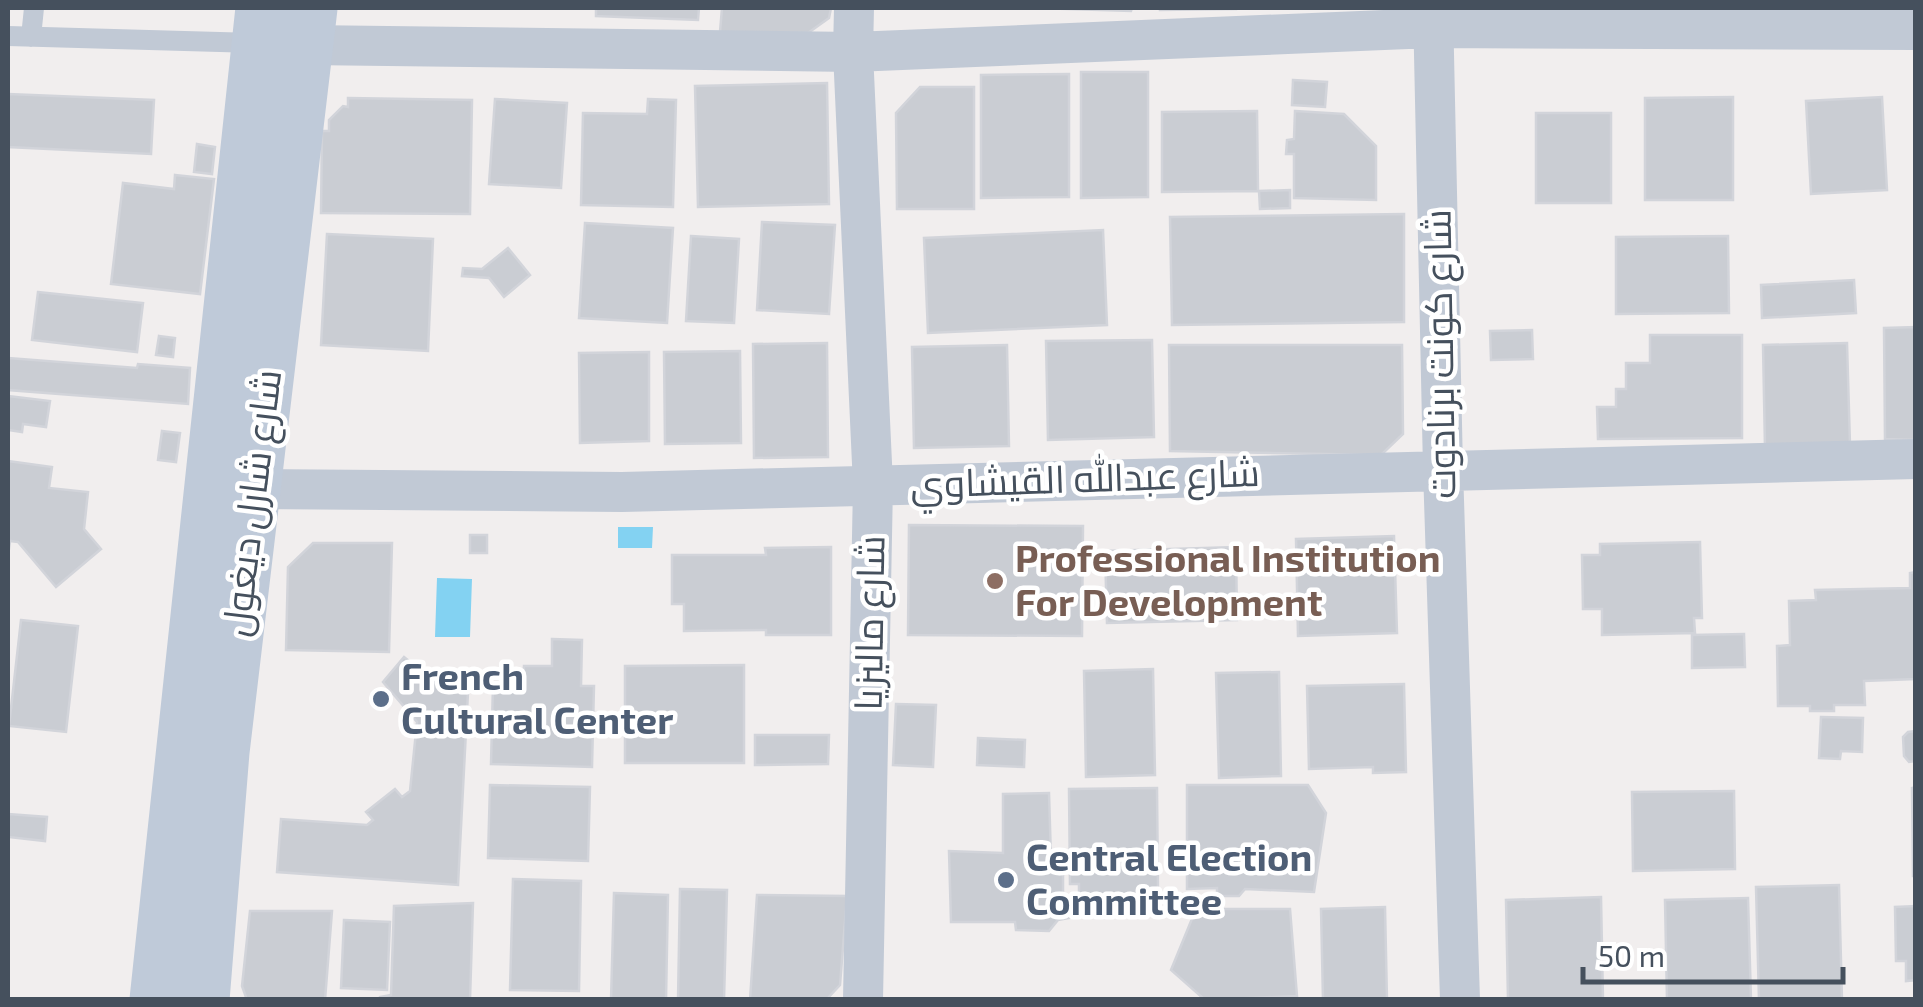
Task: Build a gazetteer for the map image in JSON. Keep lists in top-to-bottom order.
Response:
{
  "streets": {
    "main road": ["شارع شارل ديغول"],
    "street": ["شارع كونت برنادوت", "شارع عبدالله القيشاوي", "شارع ماليزيا"]
  },
  "crossings": [
    ["شارع كونت برنادوت", "شارع عبدالله القيشاوي"],
    ["شارع عبدالله القيشاوي", "شارع شارل ديغول"],
    ["شارع عبدالله القيشاوي", "شارع ماليزيا"]
  ],
  "places": ["Professional Institution For Development", "French Cultural Center", "Central Election Committee"],
  "scale_bar": "50 m"
}
